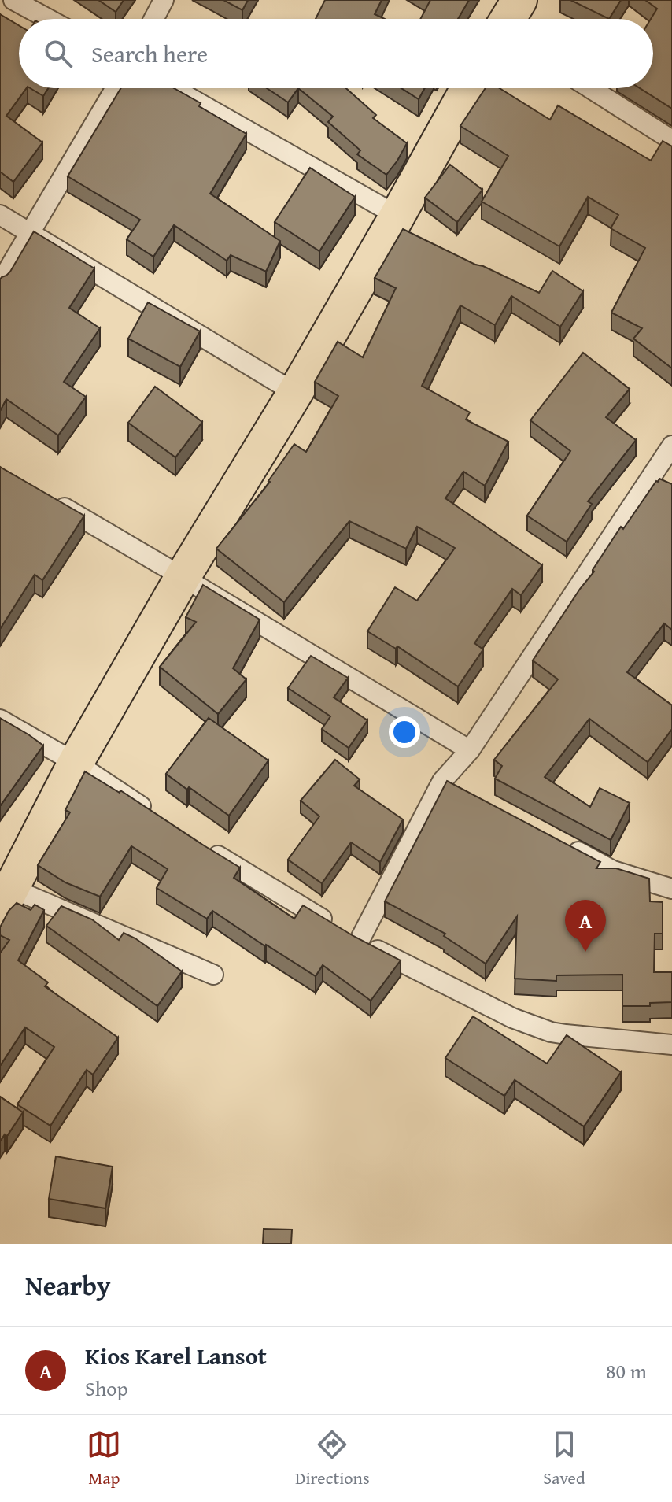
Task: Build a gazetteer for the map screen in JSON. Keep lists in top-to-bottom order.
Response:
{
  "page": {
    "search": "Search here",
    "pins": "A",
    "heading": "Nearby",
    "list": [
      {
        "mark": "A",
        "name": "Kios Karel Lansot",
        "note": "Shop",
        "value": "80 m"
      }
    ],
    "nav": ["Map", "Directions", "Saved"]
  }
}
